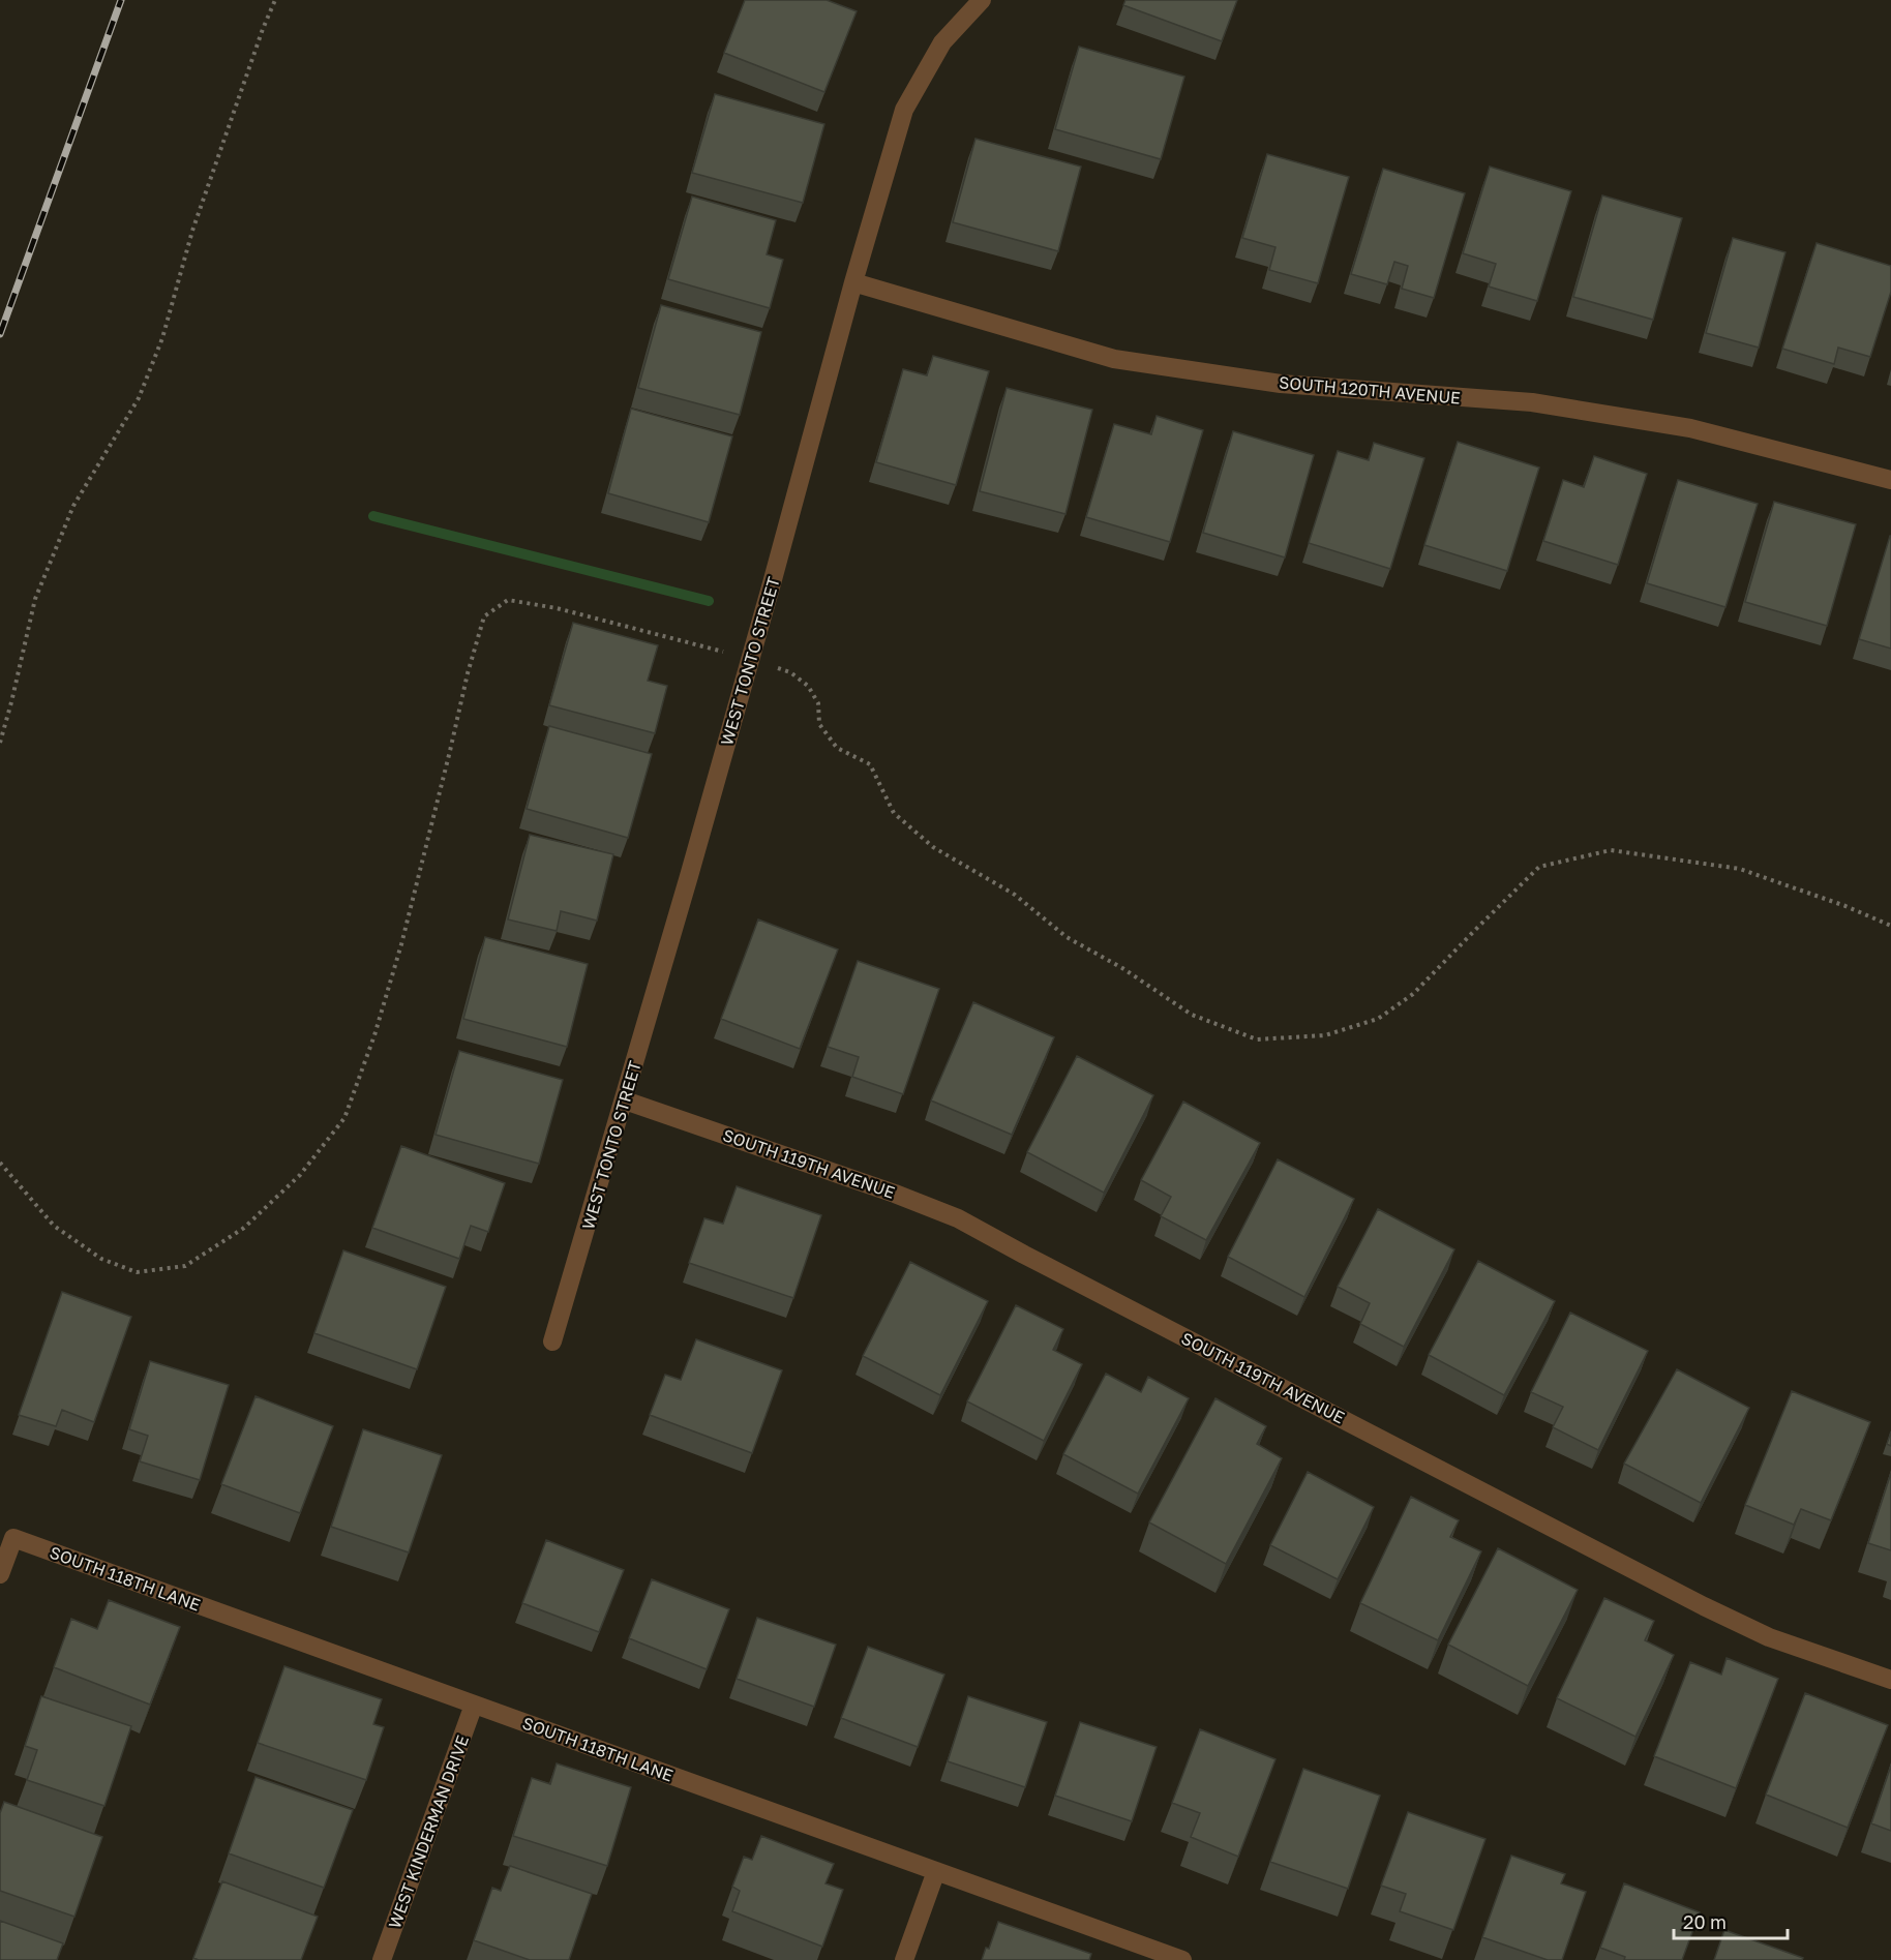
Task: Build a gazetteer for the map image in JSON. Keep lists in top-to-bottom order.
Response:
{
  "streets": {
    "street": [
      "SOUTH 120TH AVENUE",
      "WEST TONTO STREET",
      "SOUTH 119TH AVENUE",
      "SOUTH 118TH LANE",
      "WEST KINDERMAN DRIVE"
    ]
  },
  "crossings": [
    ["SOUTH 120TH AVENUE", "WEST TONTO STREET"],
    ["WEST TONTO STREET", "SOUTH 119TH AVENUE"],
    ["SOUTH 118TH LANE", "WEST KINDERMAN DRIVE"]
  ],
  "scale_bar": "20 m"
}
